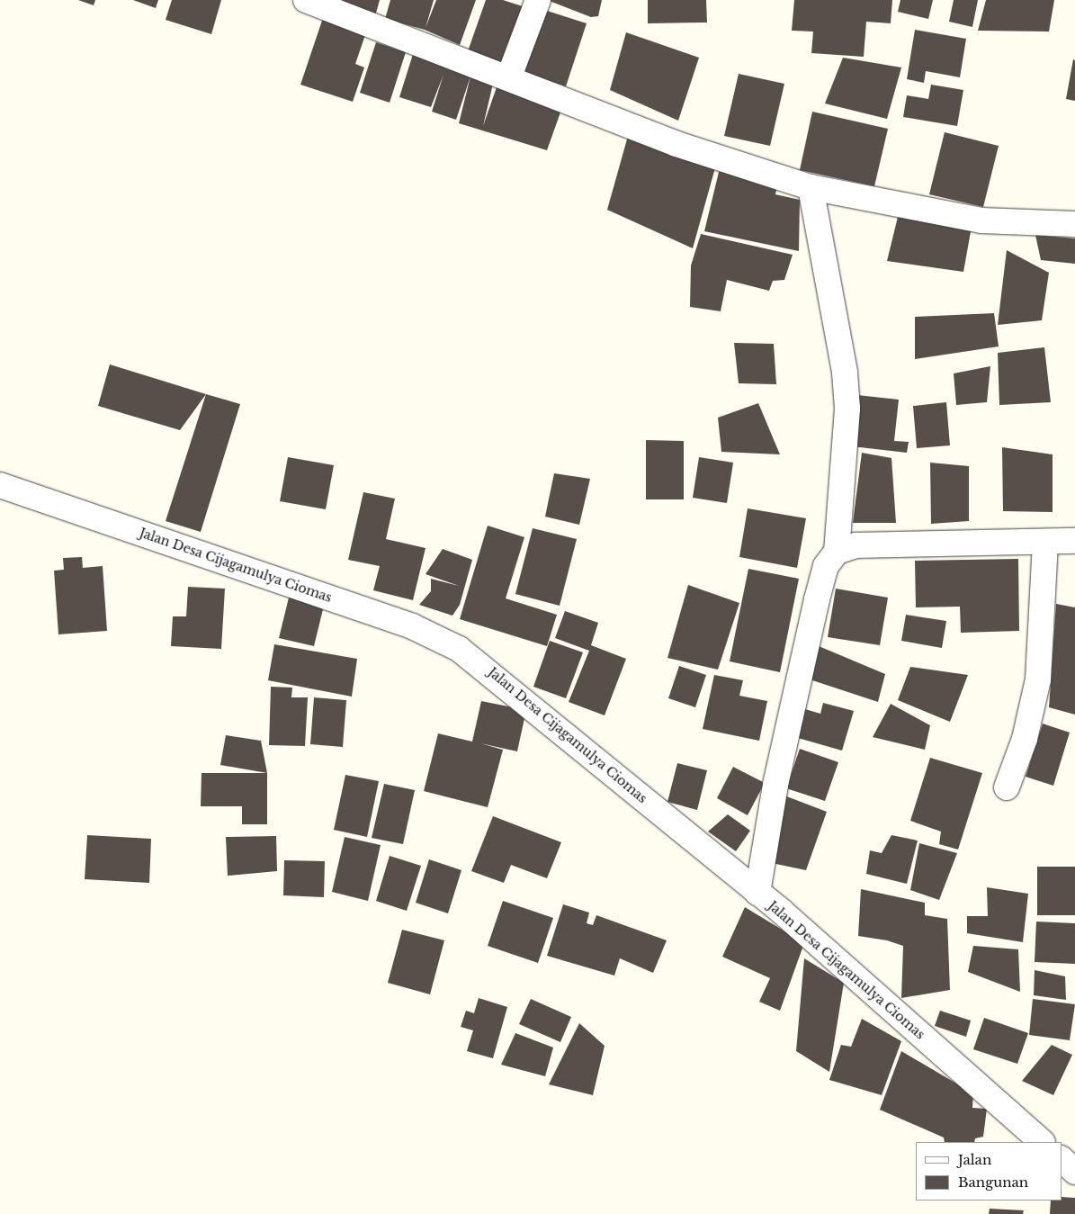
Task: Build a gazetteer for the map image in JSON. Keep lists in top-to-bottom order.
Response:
{
  "streets": {
    "street": ["Jalan Desa Cijagamulya Ciomas"]
  },
  "legend": ["Jalan", "Bangunan"]
}
